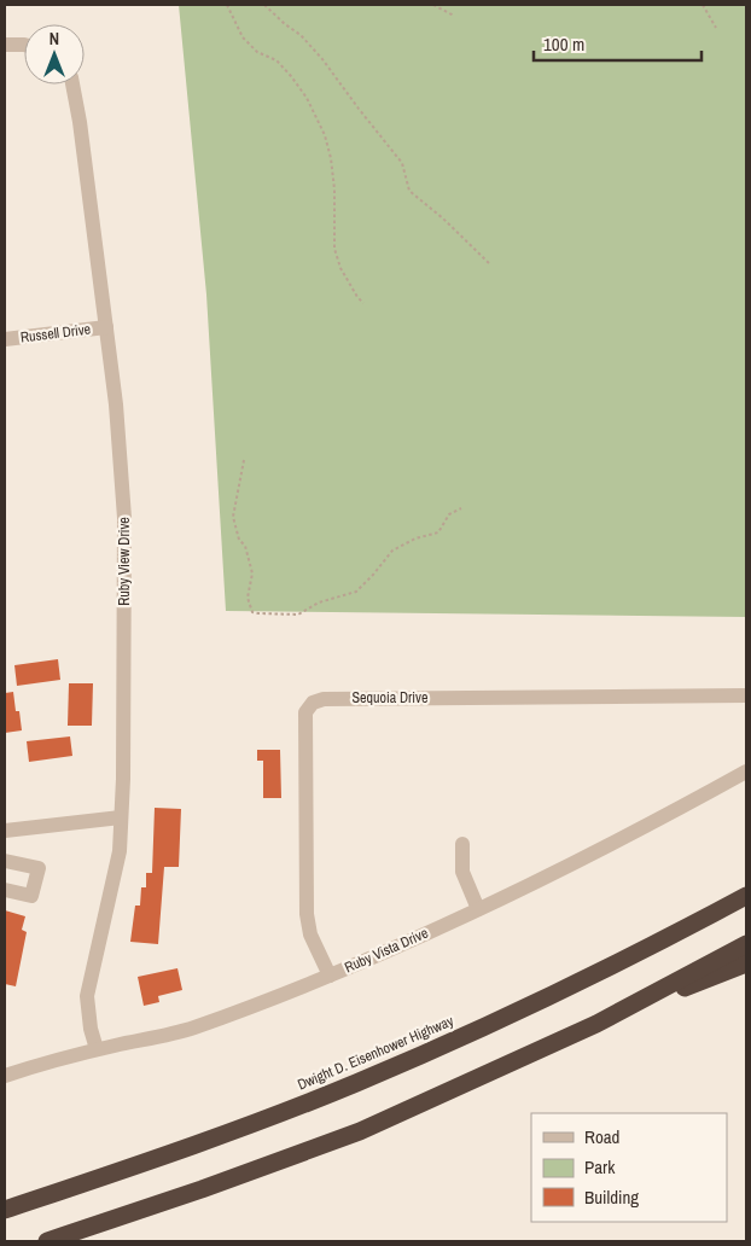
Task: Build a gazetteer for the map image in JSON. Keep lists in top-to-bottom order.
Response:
{
  "streets": {
    "highway": ["Dwight D. Eisenhower Highway"],
    "street": [
      "Russell Drive",
      "Ruby View Drive",
      "Sequoia Drive",
      "Ruby Vista Drive"
    ]
  },
  "crossings": [
    ["Russell Drive", "Ruby View Drive"],
    ["Ruby View Drive", "Ruby Vista Drive"],
    ["Sequoia Drive", "Ruby Vista Drive"]
  ],
  "legend": ["Road", "Park", "Building"],
  "scale_bar": "100 m",
  "north": "top"
}
